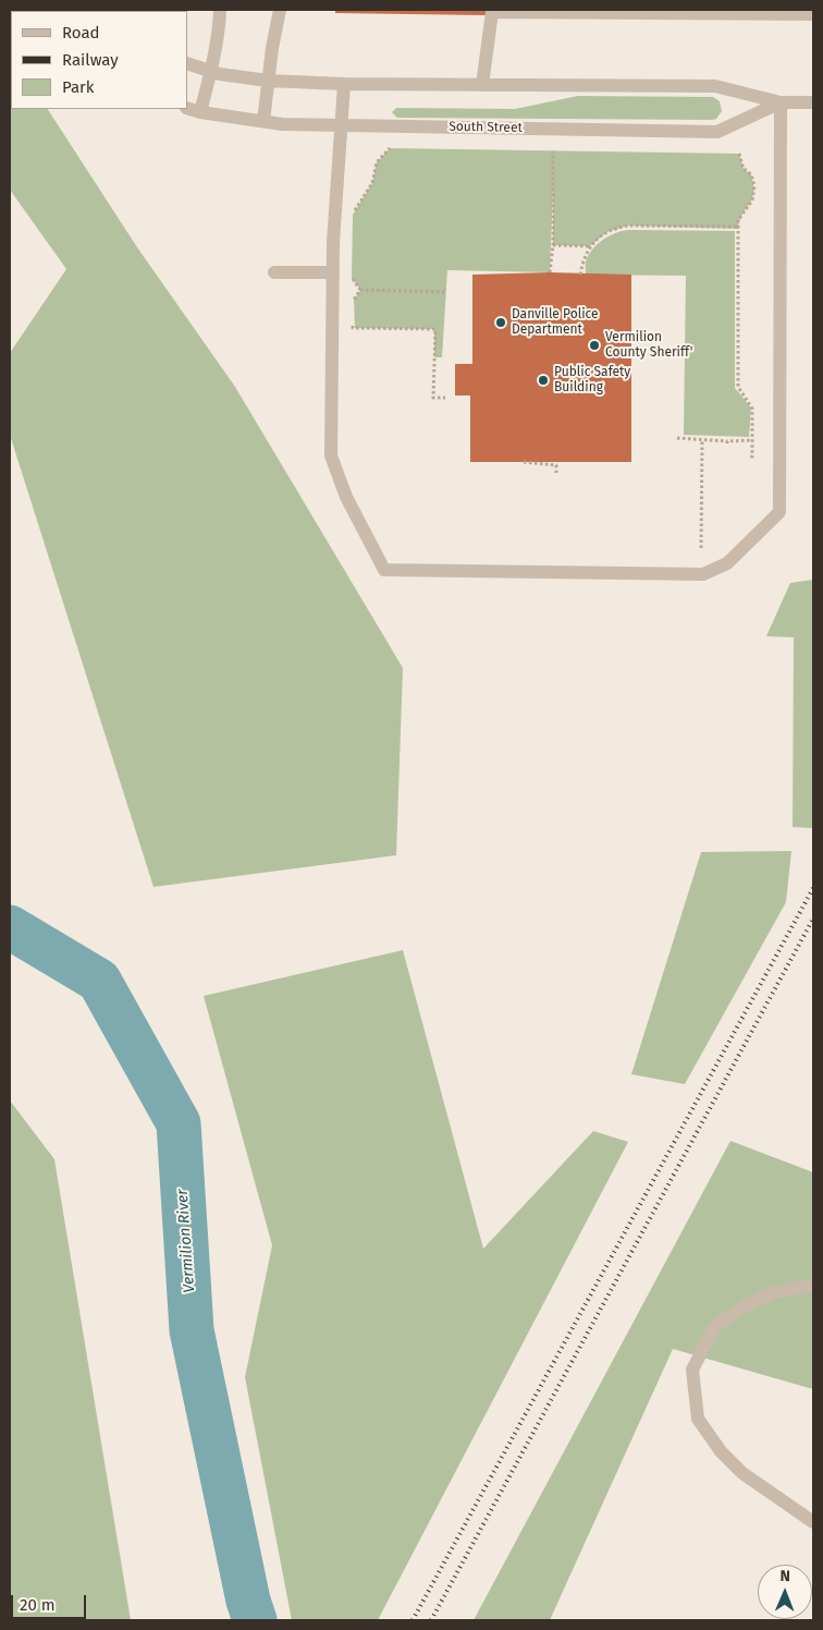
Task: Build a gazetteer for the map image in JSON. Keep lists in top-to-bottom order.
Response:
{
  "streets": {
    "street": ["South Street"]
  },
  "water": ["Vermilion River"],
  "places": ["Danville Police Department", "Vermilion County Sheriff'", "Public Safety Building"],
  "legend": ["Road", "Railway", "Park"],
  "scale_bar": "20 m",
  "north": "top"
}
